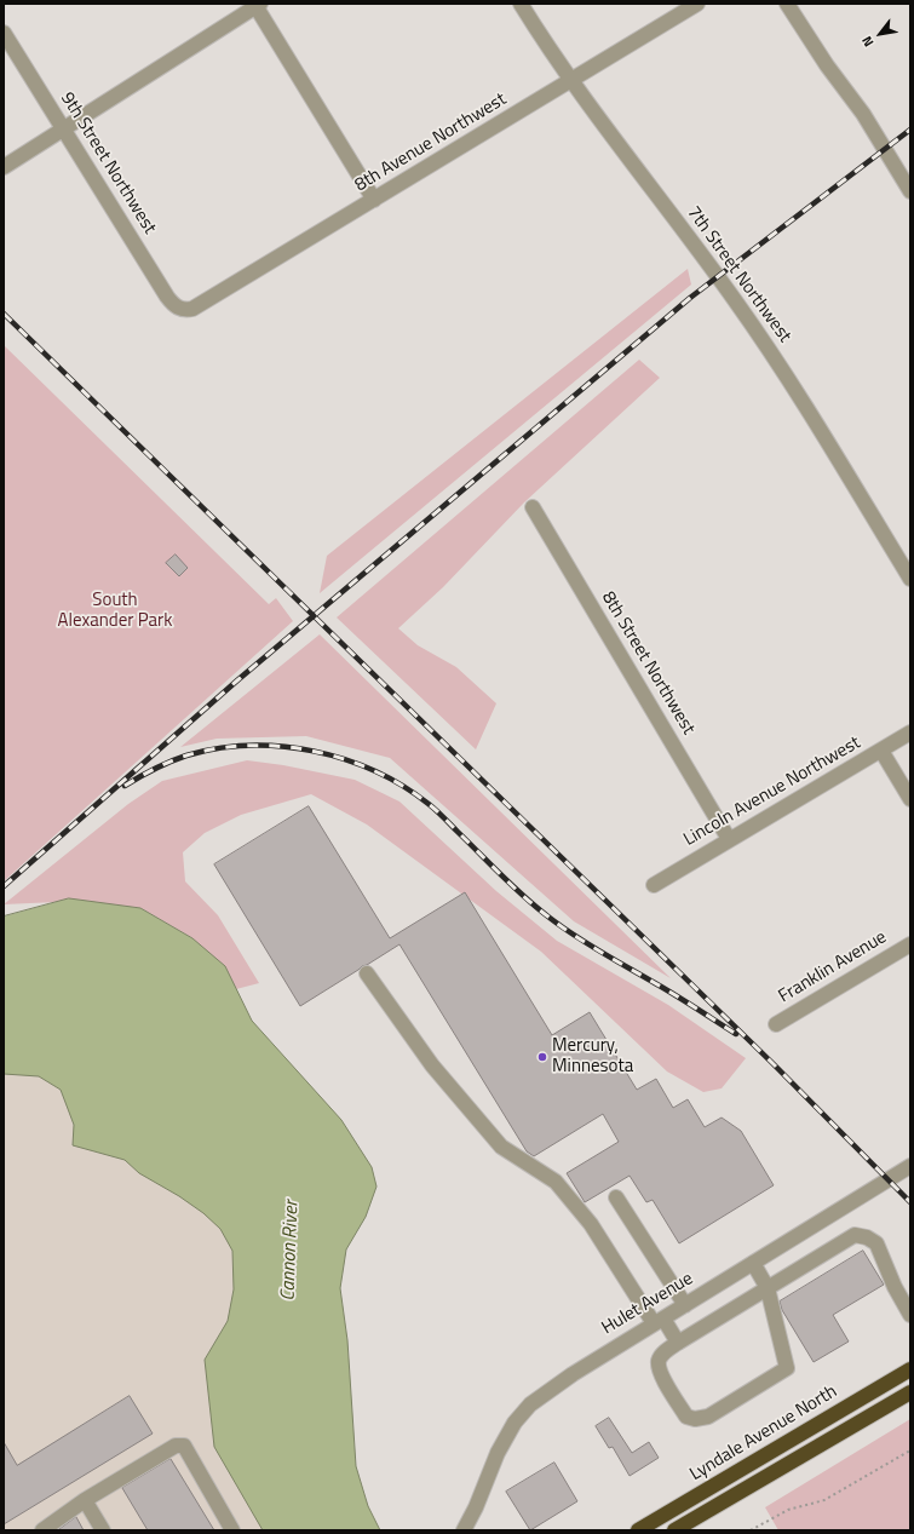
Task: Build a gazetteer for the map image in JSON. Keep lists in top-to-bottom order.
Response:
{
  "streets": {
    "highway": ["Lyndale Avenue North"],
    "street": [
      "8th Avenue Northwest",
      "9th Street Northwest",
      "7th Street Northwest",
      "8th Street Northwest",
      "Lincoln Avenue Northwest",
      "Franklin Avenue",
      "Hulet Avenue"
    ]
  },
  "crossings": [
    ["8th Avenue Northwest", "9th Street Northwest"],
    ["8th Avenue Northwest", "7th Street Northwest"],
    ["8th Street Northwest", "Lincoln Avenue Northwest"]
  ],
  "water": ["Cannon River"],
  "parks": ["South Alexander Park"],
  "places": ["Mercury, Minnesota"],
  "north": "bottom left"
}
